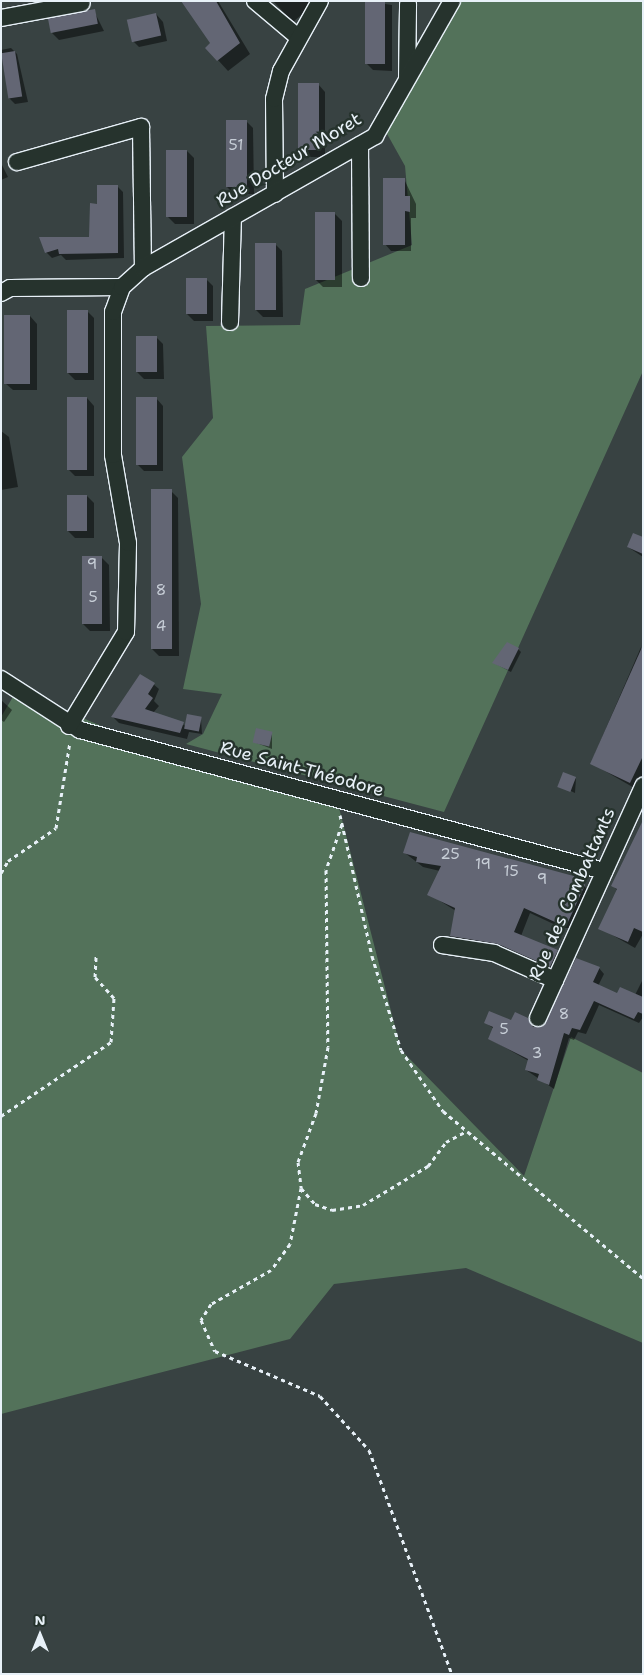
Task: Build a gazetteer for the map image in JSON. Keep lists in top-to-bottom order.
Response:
{
  "streets": {
    "street": ["Rue Docteur Moret", "Rue Saint-Théodore", "Rue des Combattants"]
  },
  "crossings": [
    ["Rue Docteur Moret", "Rue Saint-Théodore"],
    ["Rue Saint-Théodore", "Rue des Combattants"]
  ],
  "house_numbers": [
    "51",
    "9",
    "8",
    "5",
    "4",
    "25",
    "19",
    "15",
    "9",
    "8",
    "5",
    "3"
  ],
  "north": "top"
}
